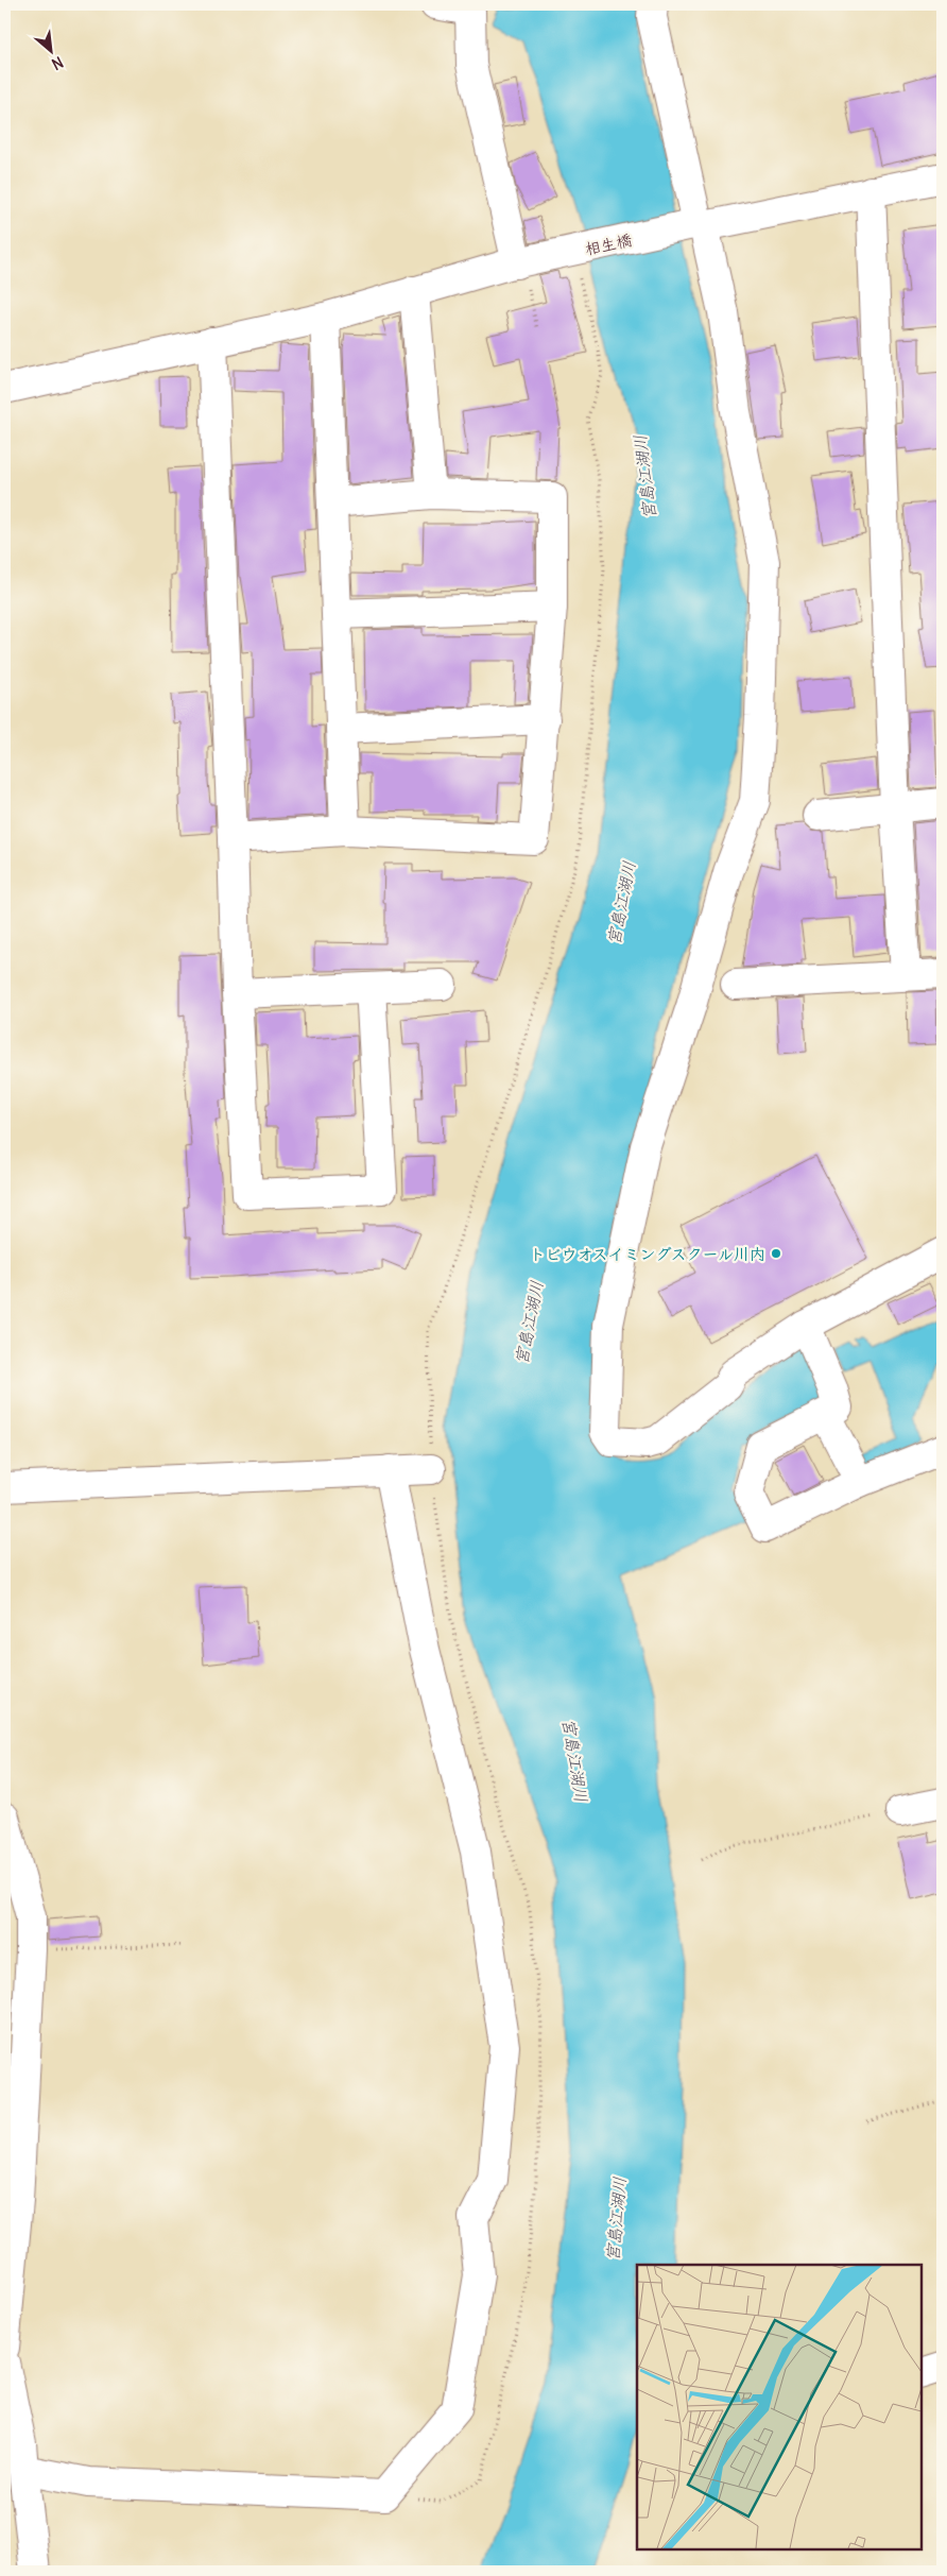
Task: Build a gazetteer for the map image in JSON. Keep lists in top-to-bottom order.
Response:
{
  "streets": {
    "street": ["相生橋"]
  },
  "water": ["宮島江湖川"],
  "places": ["トビウオスイミングスクール川内"],
  "north": "bottom right"
}
